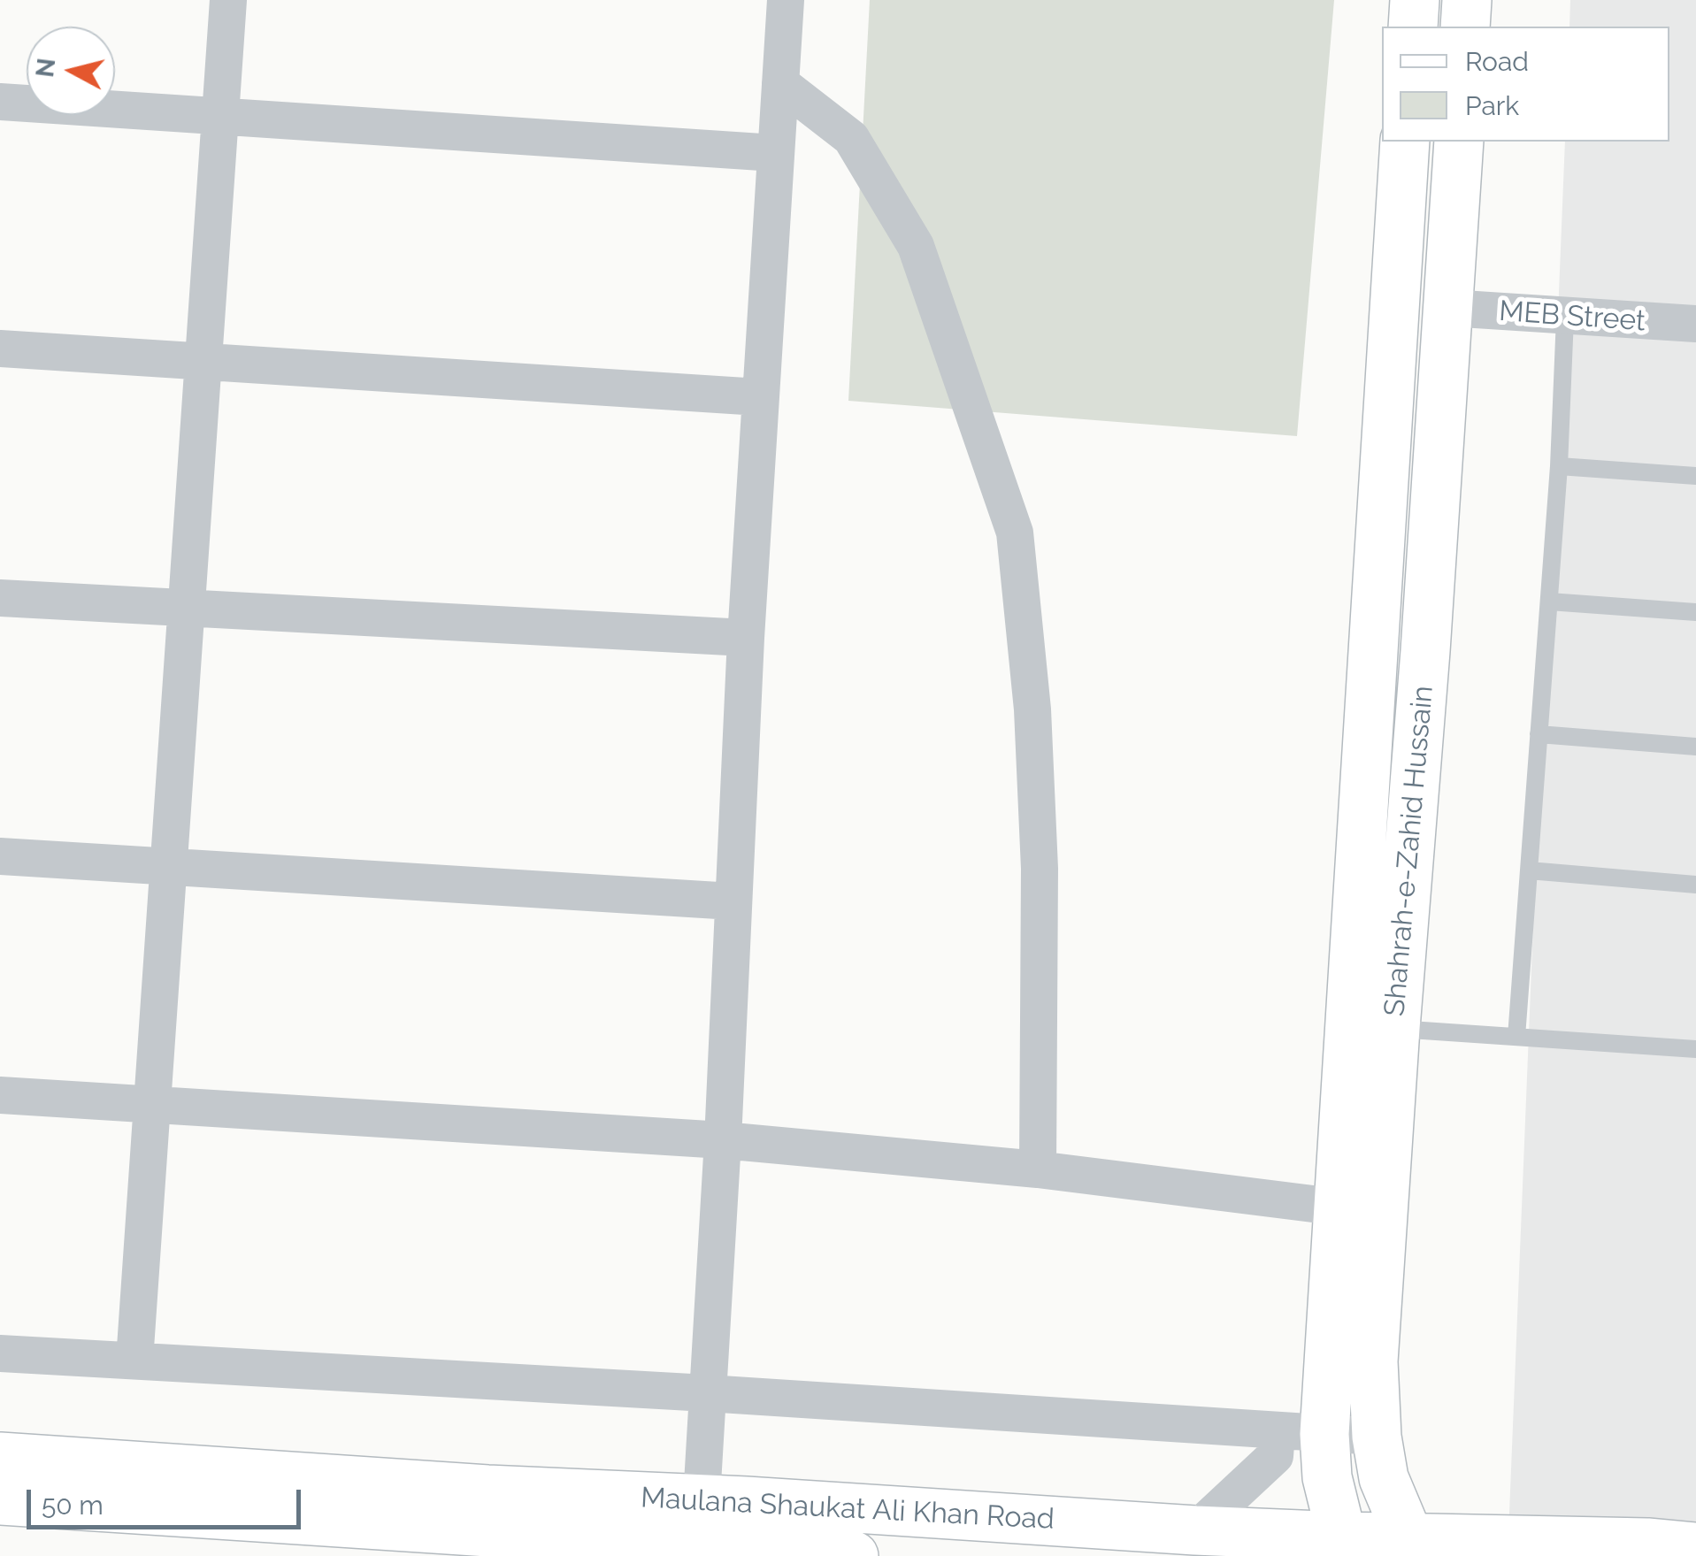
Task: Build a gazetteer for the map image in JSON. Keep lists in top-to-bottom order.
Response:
{
  "streets": {
    "main road": ["Shahrah-e-Zahid Hussain", "Maulana Shaukat Ali Khan Road"],
    "street": ["MEB Street"]
  },
  "crossings": [
    ["MEB Street", "Shahrah-e-Zahid Hussain"],
    ["Shahrah-e-Zahid Hussain", "Maulana Shaukat Ali Khan Road"]
  ],
  "legend": ["Road", "Park"],
  "scale_bar": "50 m",
  "north": "left"
}
